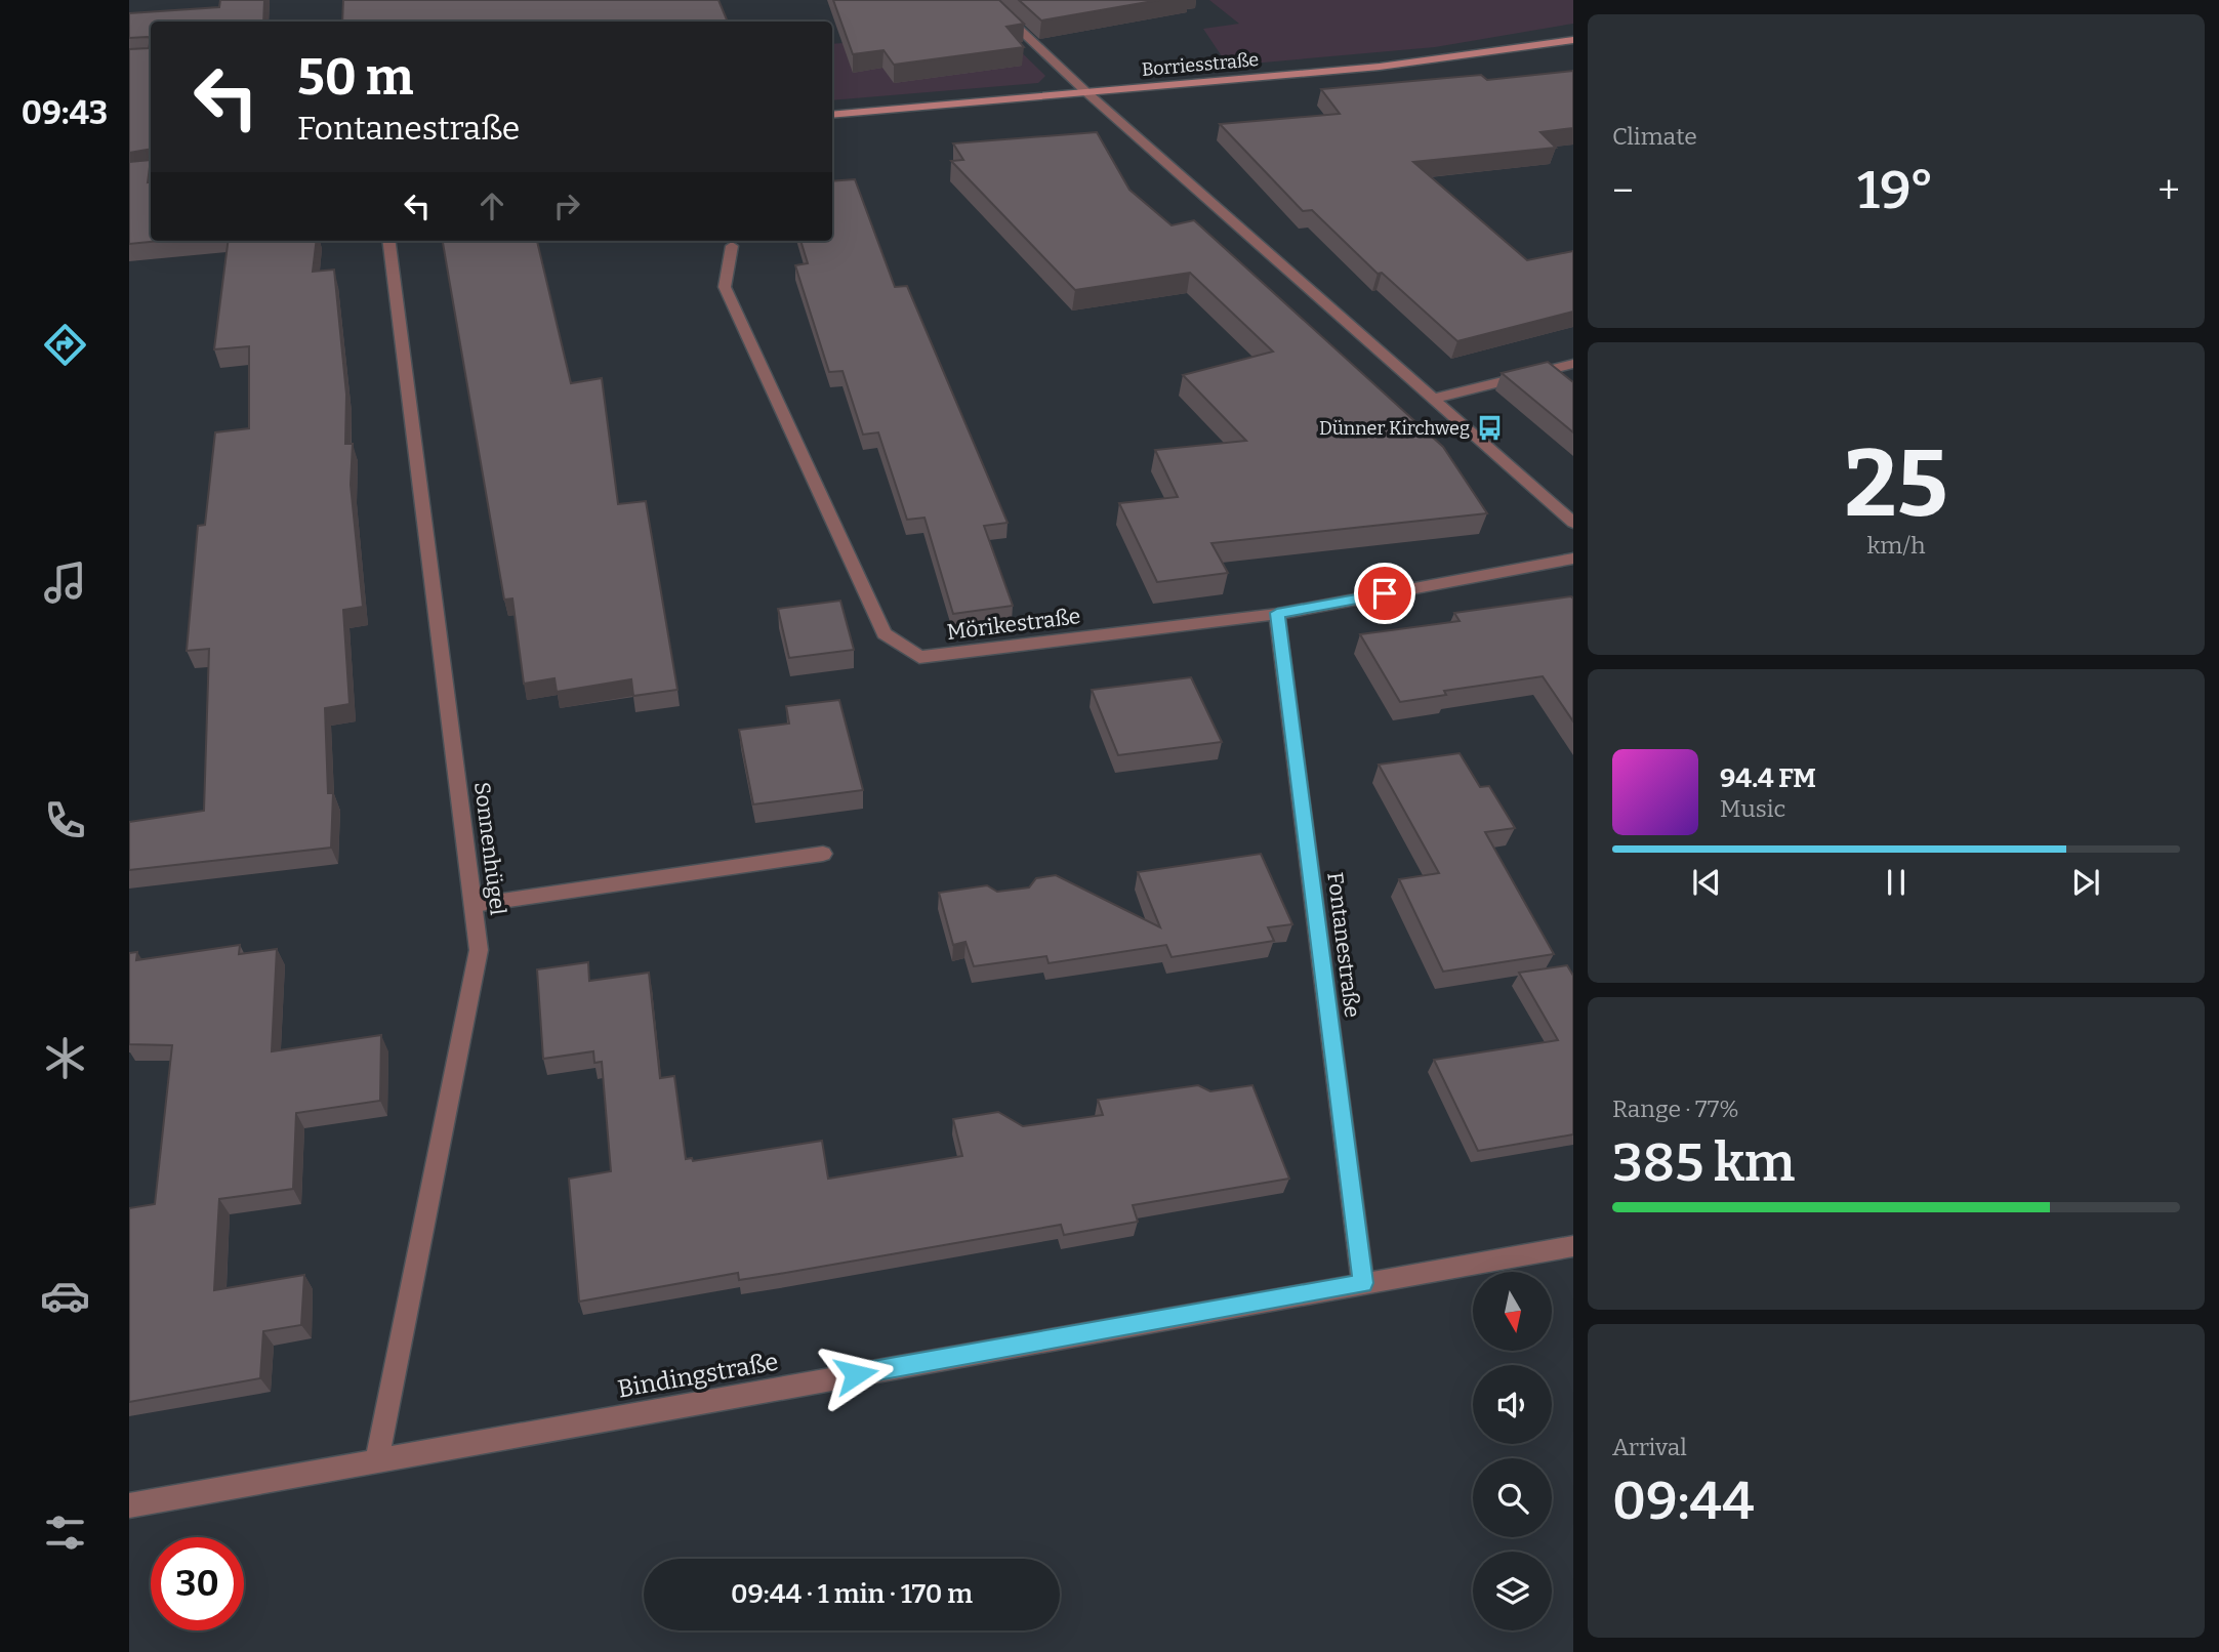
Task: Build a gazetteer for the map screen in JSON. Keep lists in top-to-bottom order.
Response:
{
  "streets": {
    "main road": ["Borriesstraße"],
    "street": [
      "Mörikestraße",
      "Sonnenhügel",
      "Fontanestraße",
      "Bindingstraße"
    ]
  },
  "crossings": [
    ["Mörikestraße", "Fontanestraße"],
    ["Sonnenhügel", "Bindingstraße"],
    ["Fontanestraße", "Bindingstraße"]
  ],
  "places": {
    "bus stop": ["Dünner Kirchweg"]
  },
  "north": "bottom",
  "page": {
    "tabs": "09:43",
    "tile": [
      "Climate",
      ["25", "km/h"],
      ["Range · 77%", "385 km"],
      ["Arrival", "09:44"]
    ],
    "turn": ["50 m", "Fontanestraße"],
    "heat": ["−", "19°", "+"],
    "song": ["94.4 FM", "Music"],
    "limit": "30",
    "trip": "09:44 · 1 min · 170 m"
  }
}
